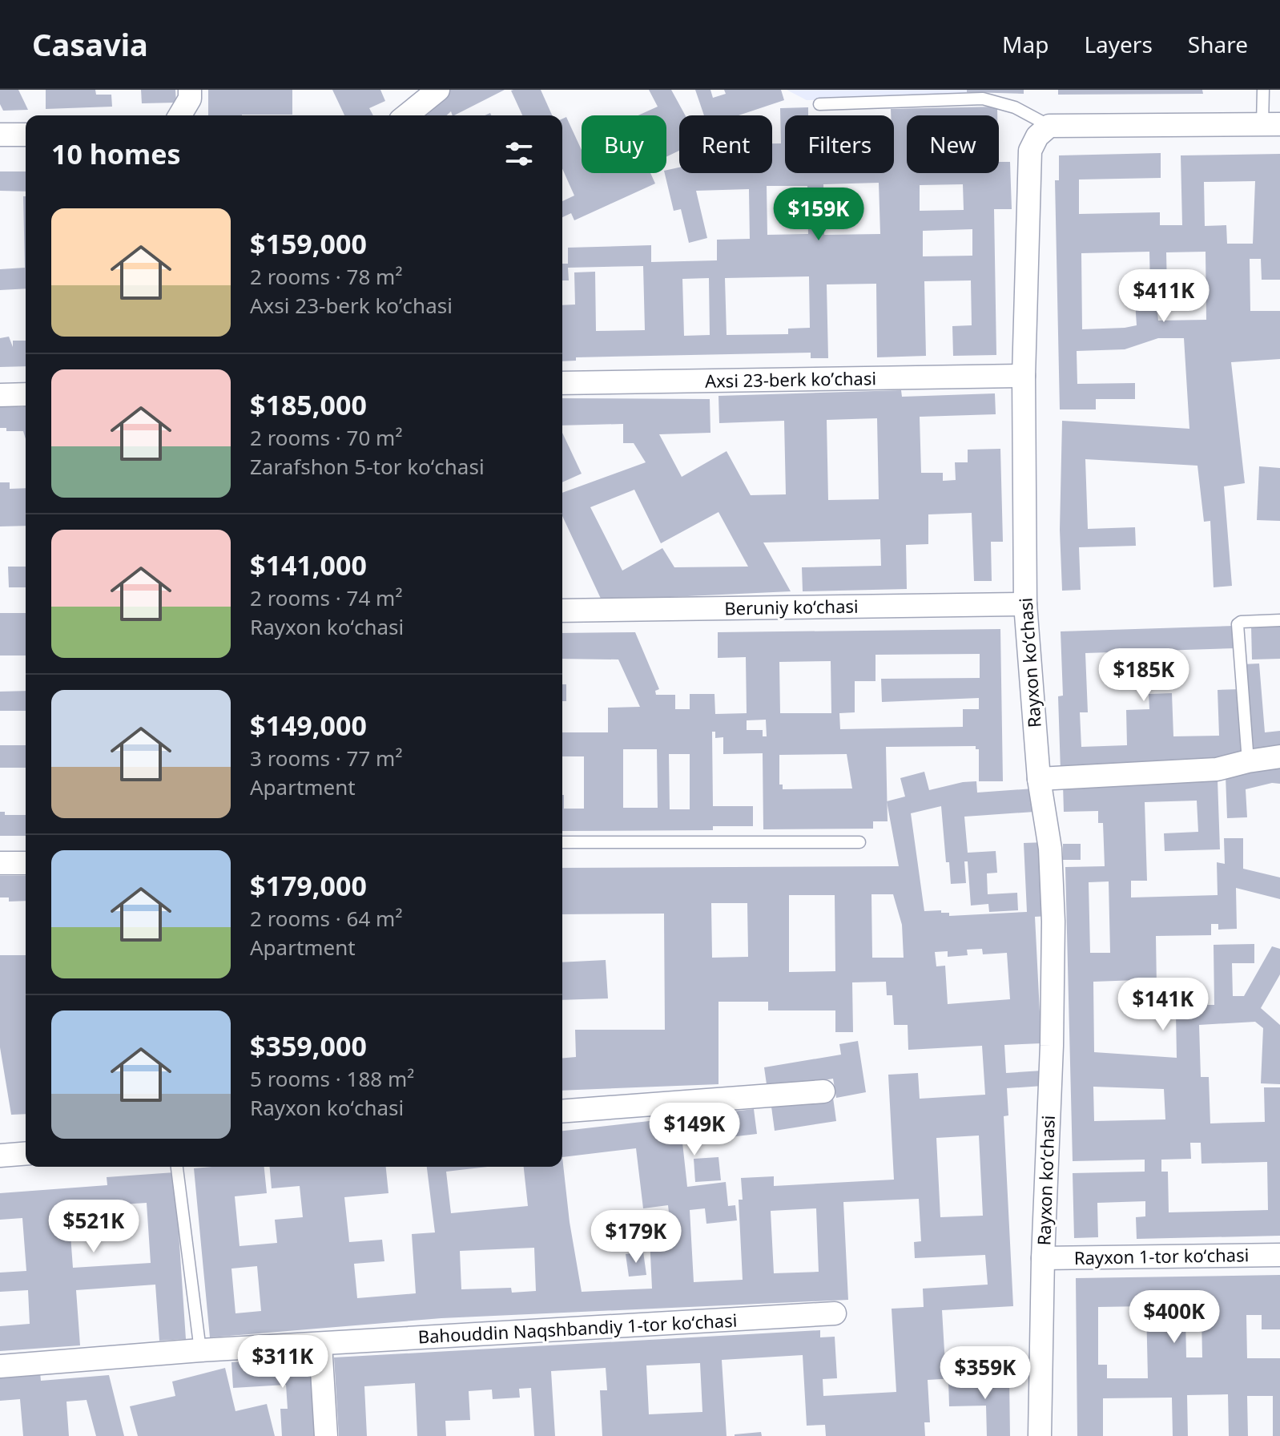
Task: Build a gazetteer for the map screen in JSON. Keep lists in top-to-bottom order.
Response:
{
  "streets": {
    "street": [
      "Аxsi 23-berk koʼchasi",
      "Beruniy koʻchasi",
      "Rayxon koʻchasi",
      "Rayxon 1-tor koʻchasi",
      "Bahouddin Naqshbandiy 1-tor koʻchasi"
    ]
  },
  "crossings": [
    ["Аxsi 23-berk koʼchasi", "Rayxon koʻchasi"],
    ["Beruniy koʻchasi", "Rayxon koʻchasi"],
    ["Rayxon koʻchasi", "Rayxon 1-tor koʻchasi"]
  ],
  "page": {
    "header": "Casavia",
    "nav": ["Map", "Layers", "Share"],
    "chip": [
      "Buy",
      "Rent",
      "Filters",
      "New"
    ],
    "heading": "10 homes",
    "price": [
      "$159K",
      "$411K",
      "$185K",
      "$141K",
      "$149K",
      "$521K",
      "$179K",
      "$400K",
      "$311K",
      "$359K"
    ],
    "list": [
      {
        "name": "$159,000",
        "note": "2 rooms · 78 m² · Аxsi 23-berk koʼchasi"
      },
      {
        "name": "$185,000",
        "note": "2 rooms · 70 m² · Zarafshon 5-tor koʻchasi"
      },
      {
        "name": "$141,000",
        "note": "2 rooms · 74 m² · Rayxon koʻchasi"
      },
      {
        "name": "$149,000",
        "note": "3 rooms · 77 m² · Apartment"
      },
      {
        "name": "$179,000",
        "note": "2 rooms · 64 m² · Apartment"
      },
      {
        "name": "$359,000",
        "note": "5 rooms · 188 m² · Rayxon koʻchasi"
      }
    ]
  }
}
